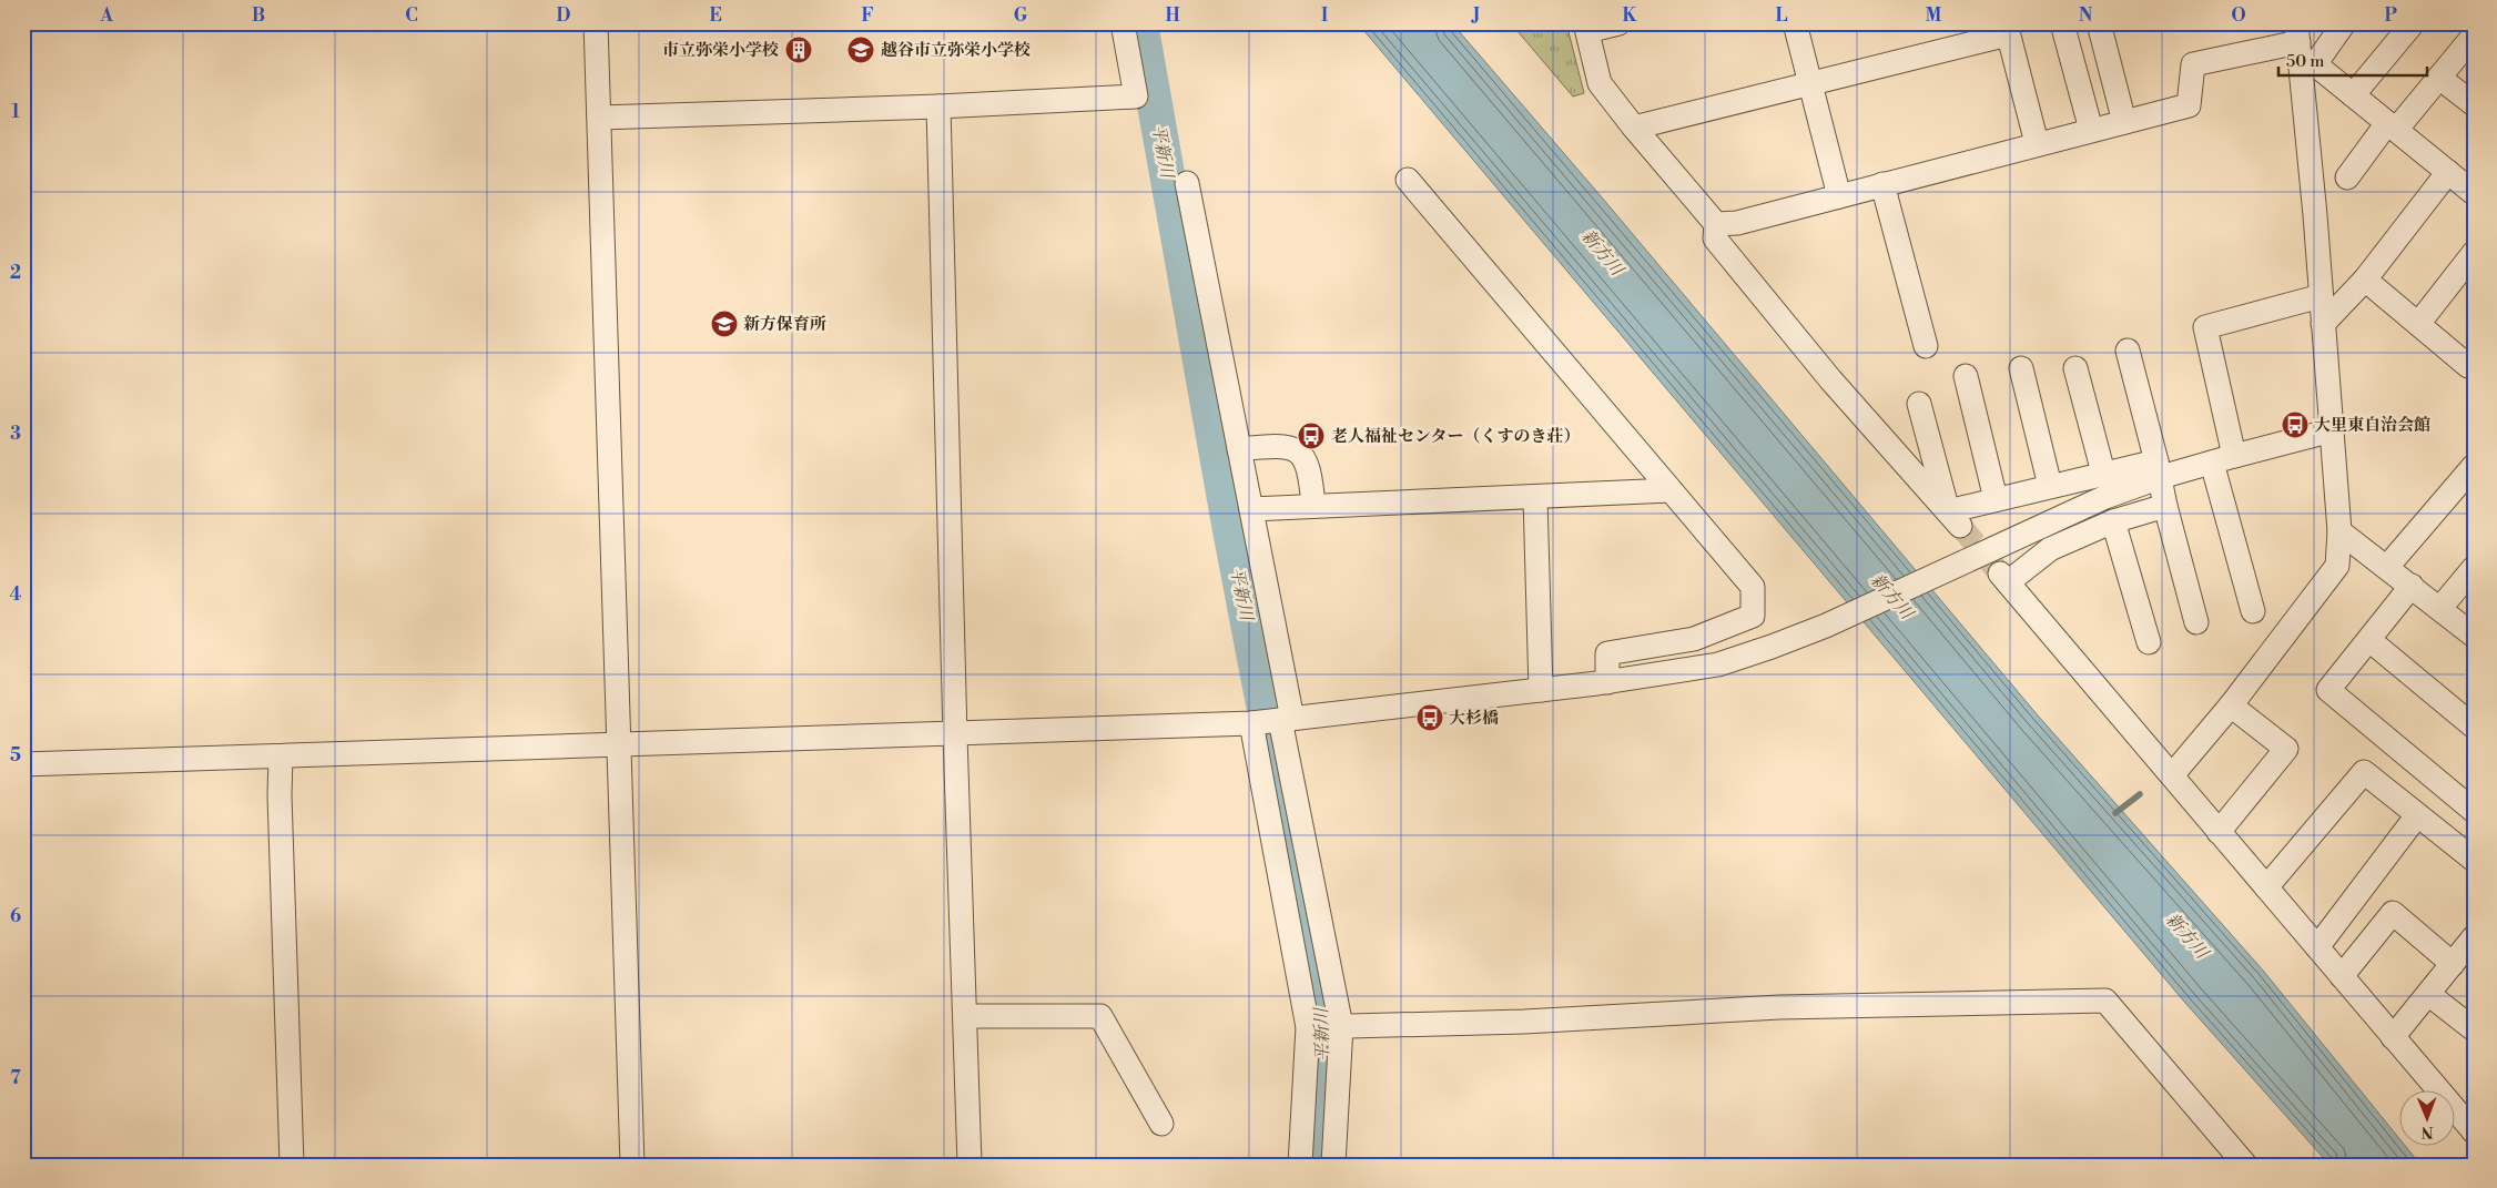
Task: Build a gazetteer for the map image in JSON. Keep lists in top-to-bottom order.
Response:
{
  "water": ["平新川", "新方川"],
  "places": {
    "building": ["市立弥栄小学校"],
    "school or university": ["越谷市立弥栄小学校", "新方保育所"],
    "bus stop": ["大里東自治会館", "老人福祉センター（くすのき荘）", "大杉橋"]
  },
  "scale_bar": "50 m",
  "north": "bottom",
  "grid": {
    "columns": [
      "A",
      "B",
      "C",
      "D",
      "E",
      "F",
      "G",
      "H",
      "I",
      "J",
      "K",
      "L",
      "M",
      "N",
      "O",
      "P"
    ],
    "rows": [
      "1",
      "2",
      "3",
      "4",
      "5",
      "6",
      "7"
    ]
  }
}
